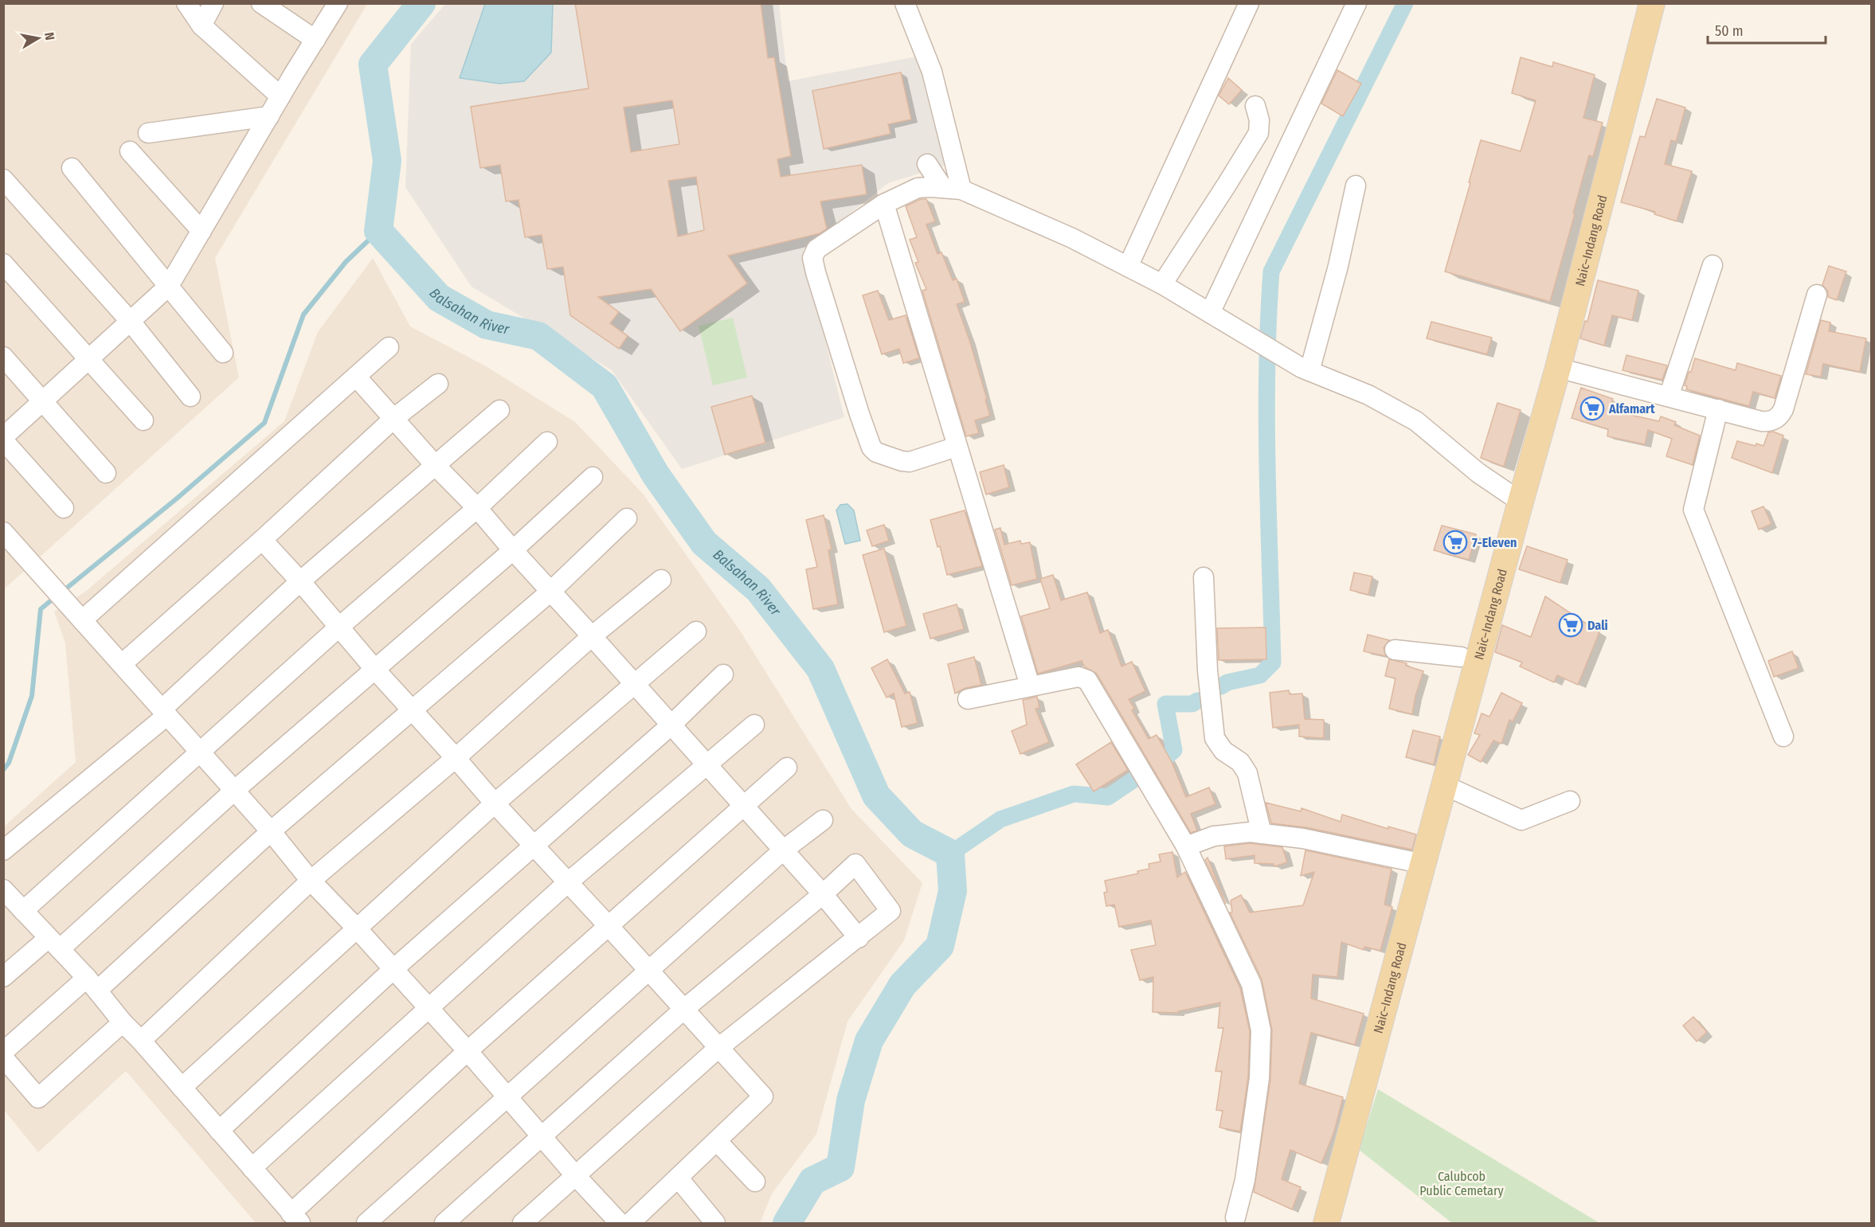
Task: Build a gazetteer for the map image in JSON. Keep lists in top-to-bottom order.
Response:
{
  "streets": {
    "main road": ["Naic–Indang Road"]
  },
  "water": ["Balsahan River"],
  "parks": ["Calubcob Public Cemetary"],
  "places": {
    "supermarket": ["Alfamart", "7-Eleven", "Dali"]
  },
  "scale_bar": "50 m",
  "north": "right"
}
